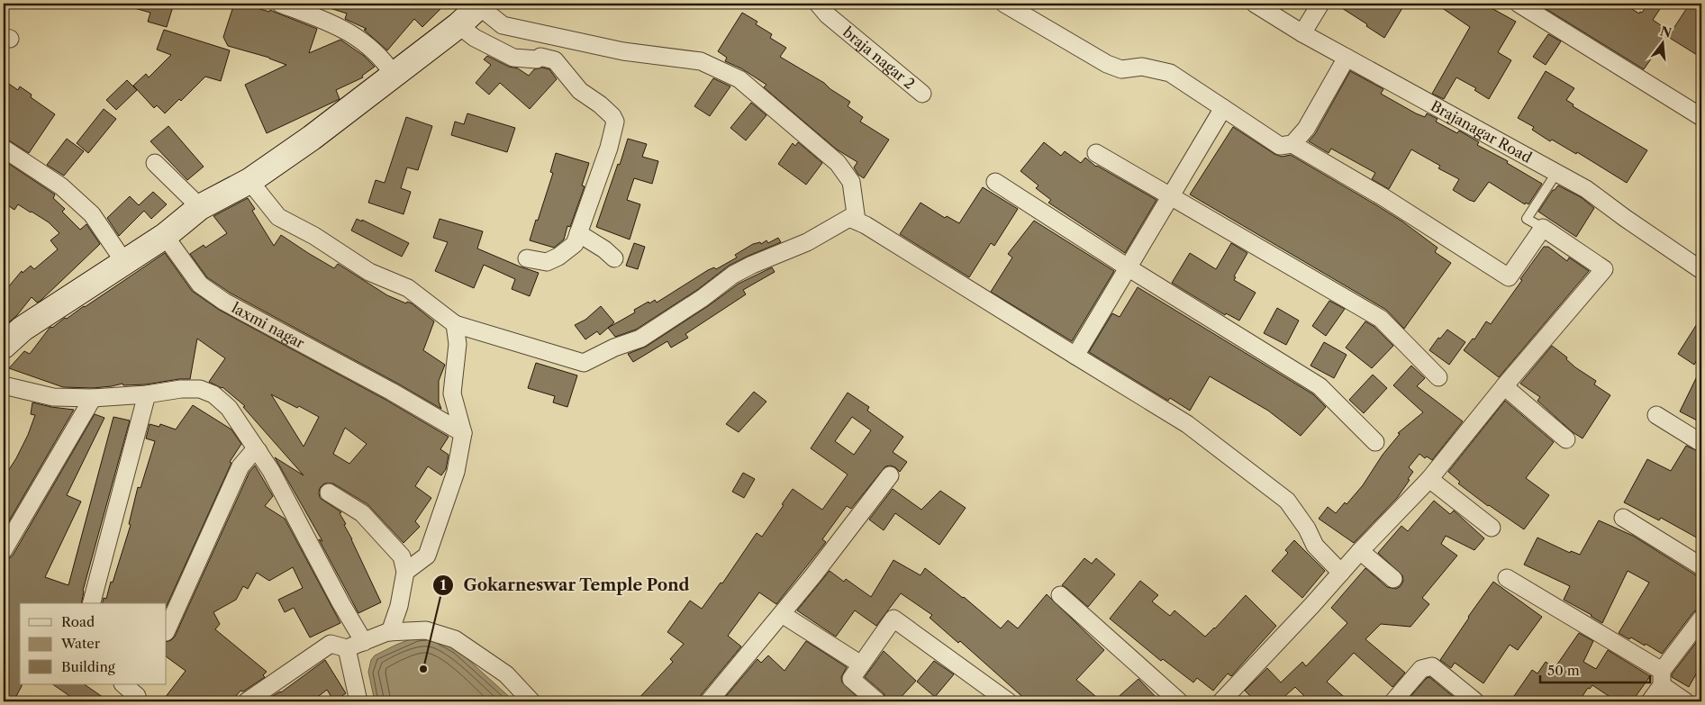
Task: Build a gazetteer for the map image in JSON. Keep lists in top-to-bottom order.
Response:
{
  "streets": {
    "street": ["braja nagar 2", "Brajanagar Road", "laxmi nagar"]
  },
  "places": ["Gokarneswar Temple Pond"],
  "legend": ["Road", "Water", "Building"],
  "scale_bar": "50 m",
  "north": "top"
}
